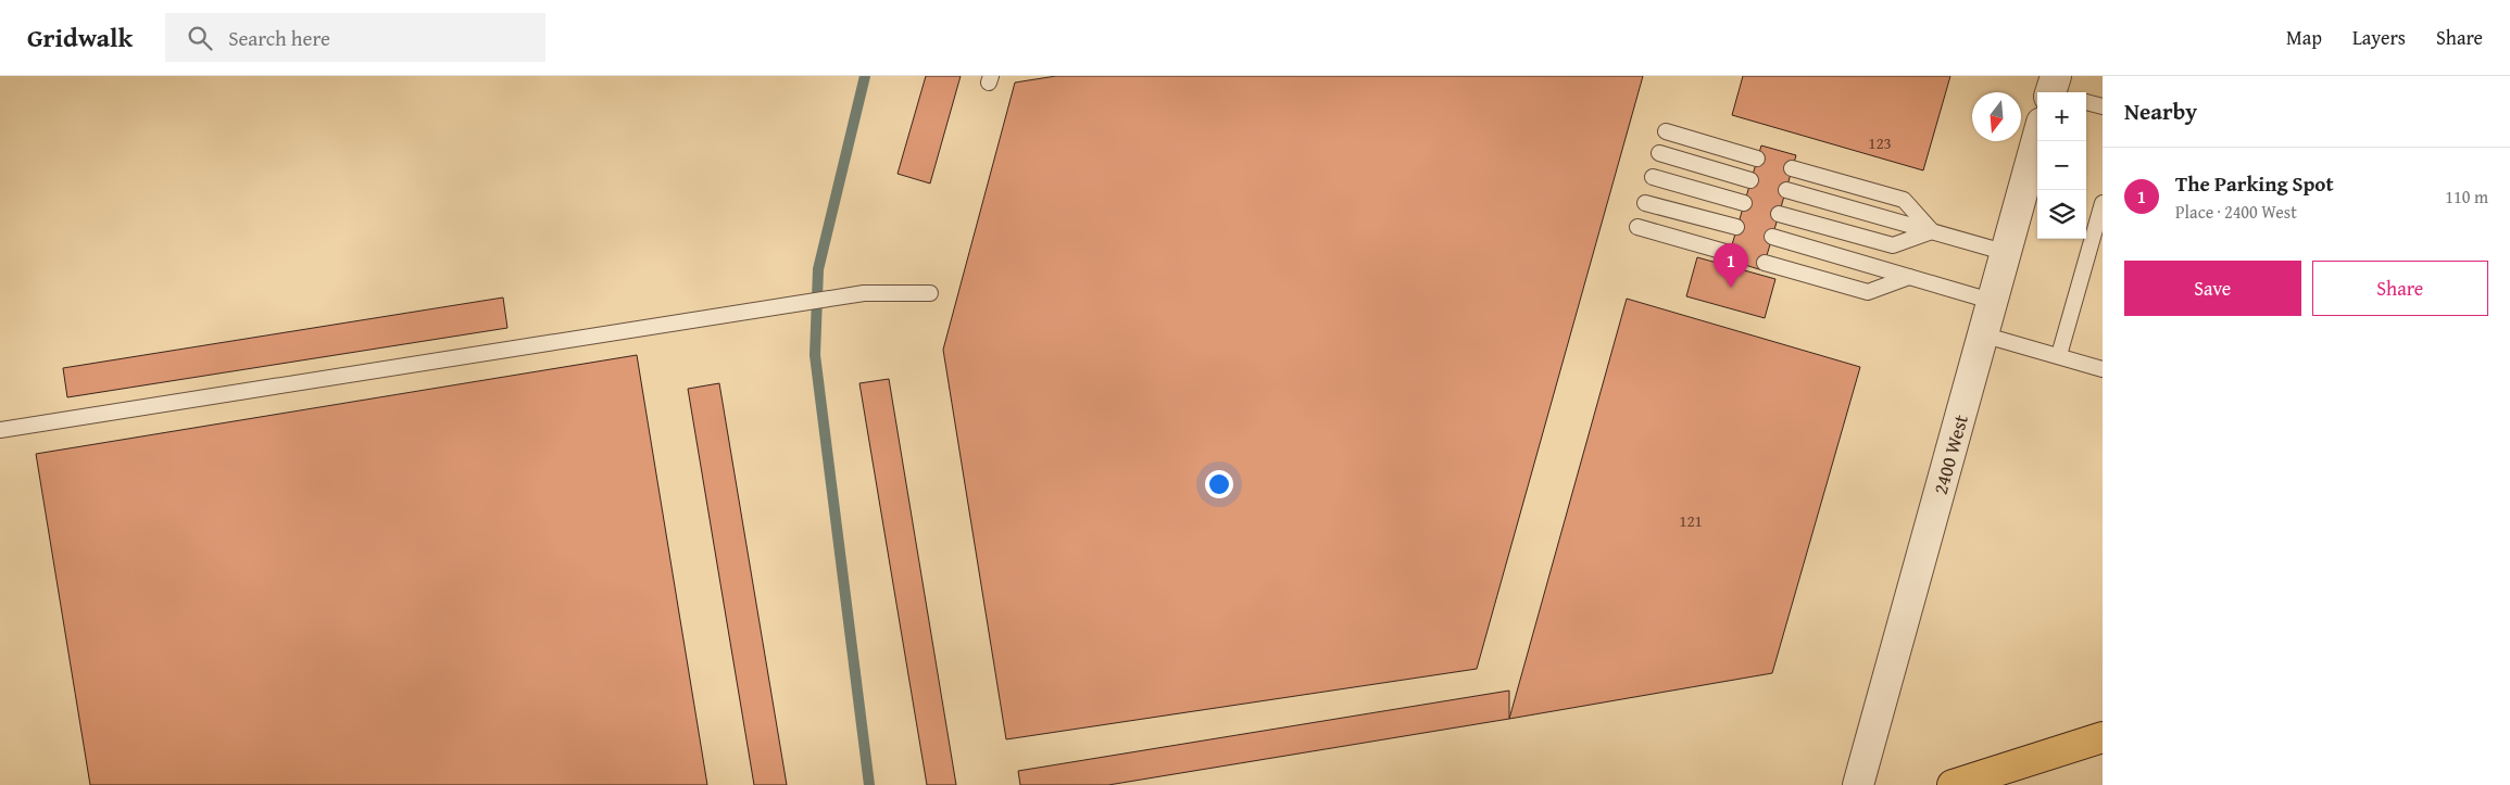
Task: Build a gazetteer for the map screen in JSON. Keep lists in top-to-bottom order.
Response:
{
  "streets": {
    "street": ["2400 West"]
  },
  "house_numbers": ["123", "121"],
  "north": "bottom",
  "page": {
    "header": "Gridwalk",
    "search": "Search here",
    "nav": ["Map", "Layers", "Share"],
    "heading": "Nearby",
    "map_buttons": ["+", "−"],
    "list": [
      {
        "mark": "1",
        "name": "The Parking Spot",
        "note": "Place · 2400 West",
        "value": "110 m"
      }
    ],
    "pins": "1",
    "buttons": ["Save", "Share"]
  }
}
